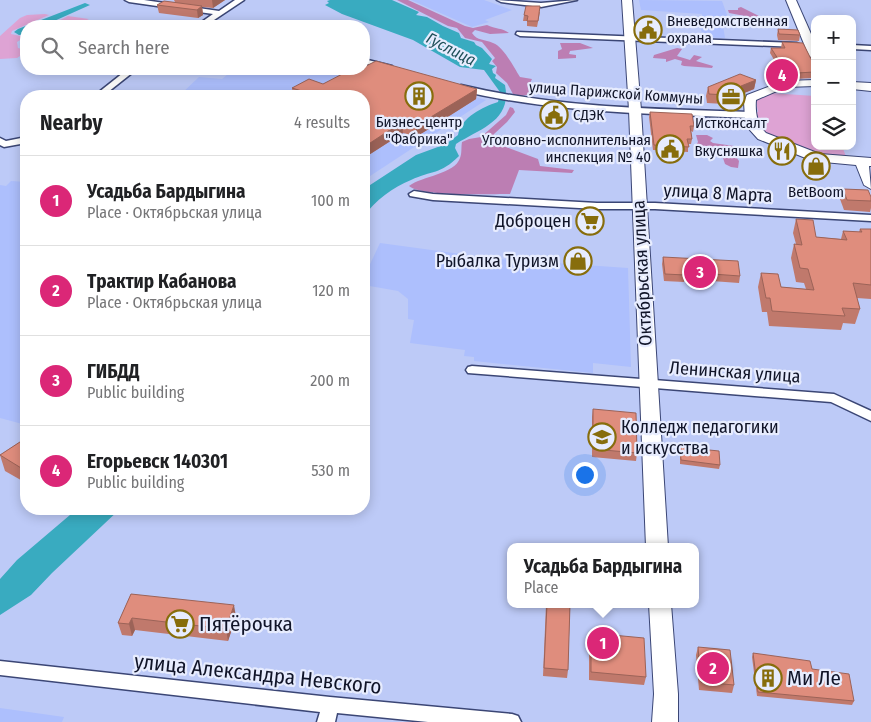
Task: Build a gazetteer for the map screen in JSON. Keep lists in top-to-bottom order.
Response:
{
  "streets": {
    "street": [
      "улица Парижской Коммуны",
      "улица 8 Марта",
      "Октябрьская улица",
      "Ленинская улица",
      "улица Александра Невского"
    ]
  },
  "crossings": [
    ["улица Парижской Коммуны", "Октябрьская улица"],
    ["улица 8 Марта", "Октябрьская улица"],
    ["Октябрьская улица", "Ленинская улица"]
  ],
  "water": ["Гуслица"],
  "places": {
    "public building": ["Вневедомственная охрана", "СДЭК", "Уголовно-исполнительная инспекция № 40"],
    "building": ["Бизнес-центр \"Фабрика\"", "Ми Ле"],
    "office": ["Истконсалт"],
    "restaurant": ["Вкусняшка"],
    "shop": ["BetBoom", "Рыбалка Туризм"],
    "supermarket": ["Доброцен", "Пятёрочка"],
    "school or university": ["Колледж педагогики и искусства"]
  },
  "page": {
    "map_buttons": ["+", "−"],
    "search": "Search here",
    "pins": [
      "4",
      "3",
      "1",
      "2"
    ],
    "heading": ["Nearby", "4 results"],
    "list": [
      {
        "mark": "1",
        "name": "Усадьба Бардыгина",
        "note": "Place · Октябрьская улица",
        "value": "100 m"
      },
      {
        "mark": "2",
        "name": "Трактир Кабанова",
        "note": "Place · Октябрьская улица",
        "value": "120 m"
      },
      {
        "mark": "3",
        "name": "ГИБДД",
        "note": "Public building",
        "value": "200 m"
      },
      {
        "mark": "4",
        "name": "Егорьевск 140301",
        "note": "Public building",
        "value": "530 m"
      }
    ],
    "popup": ["Усадьба Бардыгина", "Place"]
  }
}
